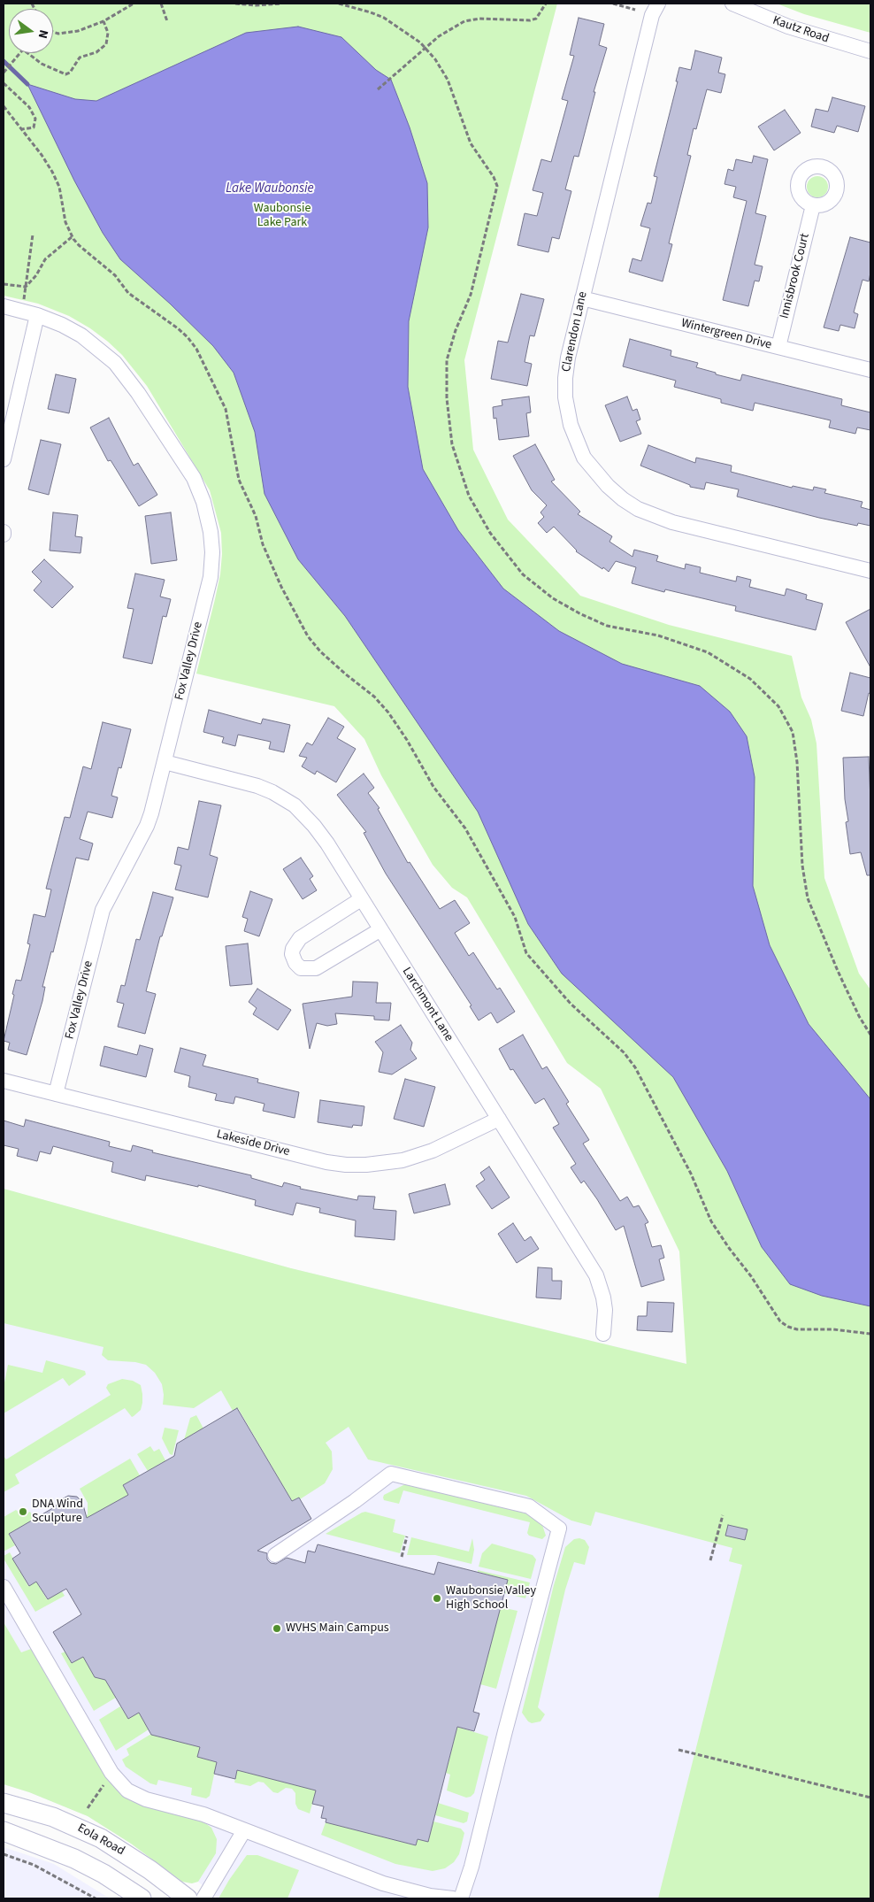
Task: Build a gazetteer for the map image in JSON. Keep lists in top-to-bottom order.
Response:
{
  "streets": {
    "main road": ["Eola Road"],
    "street": [
      "Kautz Road",
      "Innisbrook Court",
      "Clarendon Lane",
      "Wintergreen Drive",
      "Fox Valley Drive",
      "Larchmont Lane",
      "Lakeside Drive"
    ]
  },
  "crossings": [
    ["Innisbrook Court", "Wintergreen Drive"],
    ["Clarendon Lane", "Wintergreen Drive"],
    ["Fox Valley Drive", "Larchmont Lane"],
    ["Fox Valley Drive", "Lakeside Drive"],
    ["Larchmont Lane", "Lakeside Drive"]
  ],
  "water": ["Lake Waubonsie"],
  "parks": ["Waubonsie Lake Park"],
  "places": ["DNA Wind Sculpture", "Waubonsie Valley High School", "WVHS Main Campus"],
  "north": "right"
}
